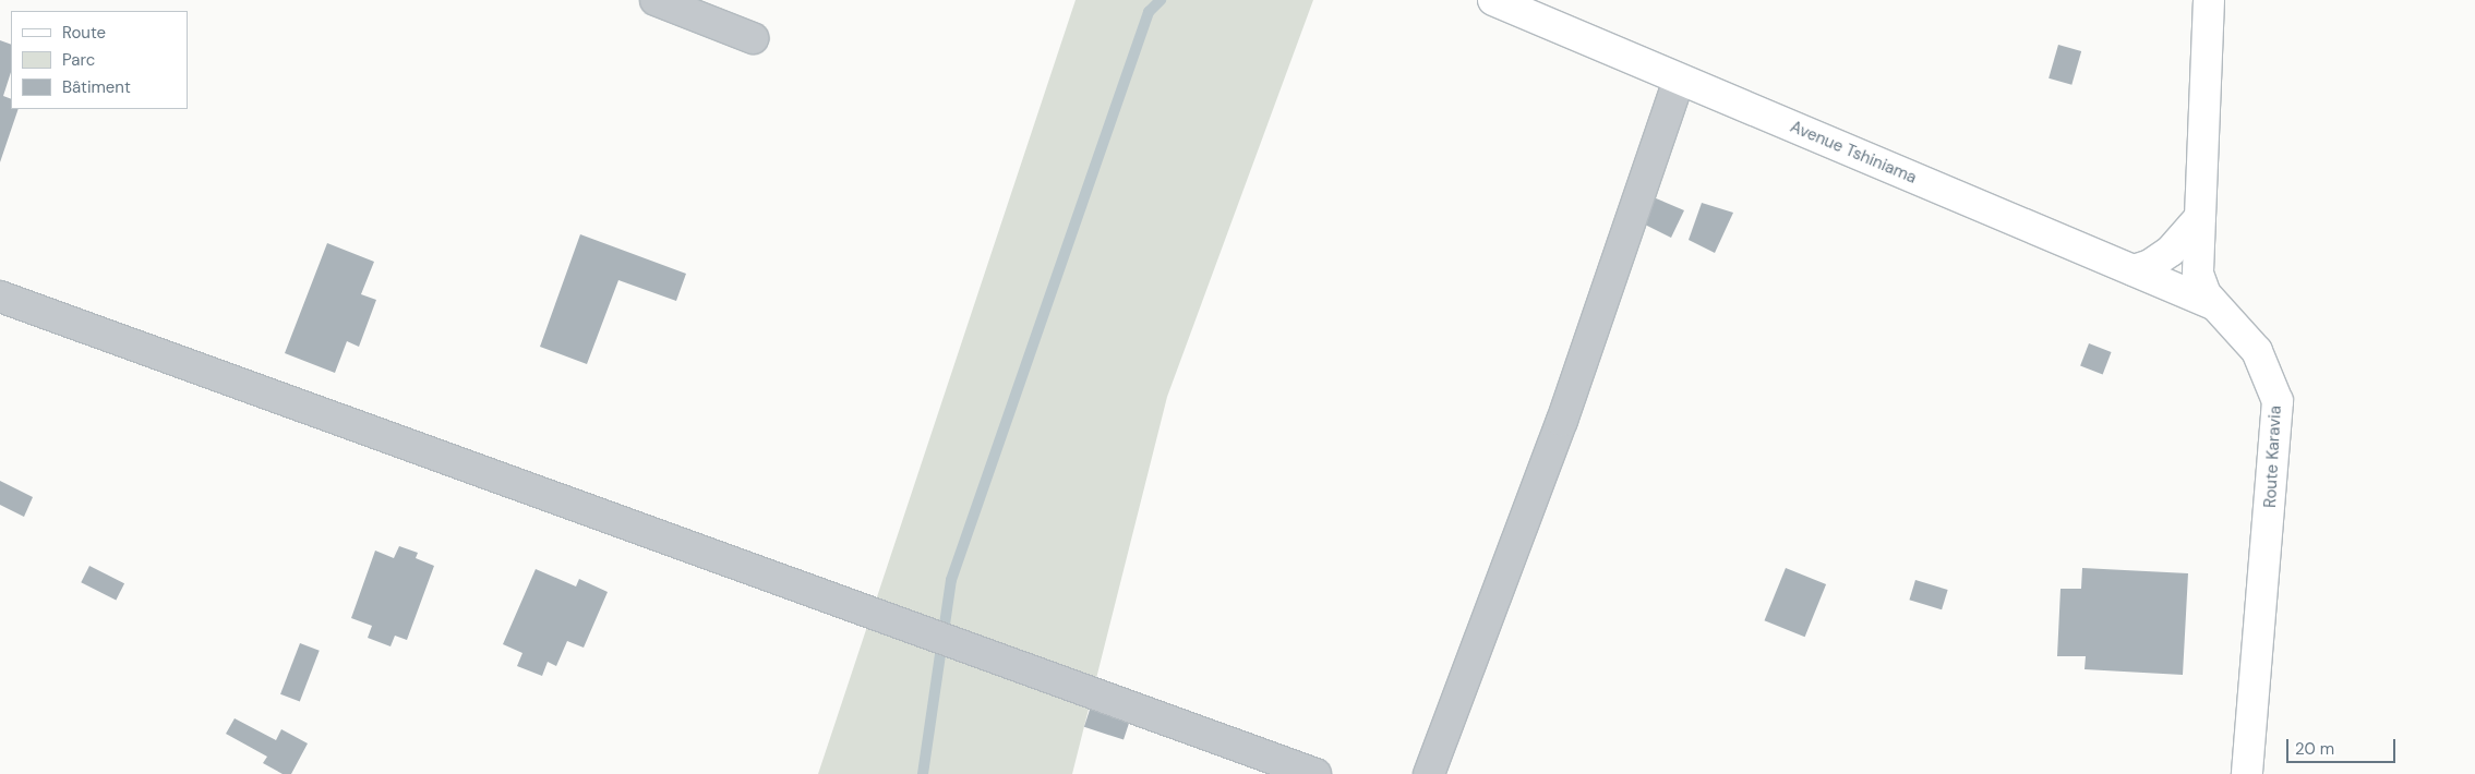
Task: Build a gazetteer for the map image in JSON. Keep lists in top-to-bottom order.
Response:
{
  "streets": {
    "street": ["Avenue Tshiniama", "Route Karavia"]
  },
  "crossings": [
    ["Avenue Tshiniama", "Route Karavia"]
  ],
  "legend": ["Route", "Parc", "Bâtiment"],
  "scale_bar": "20 m"
}
